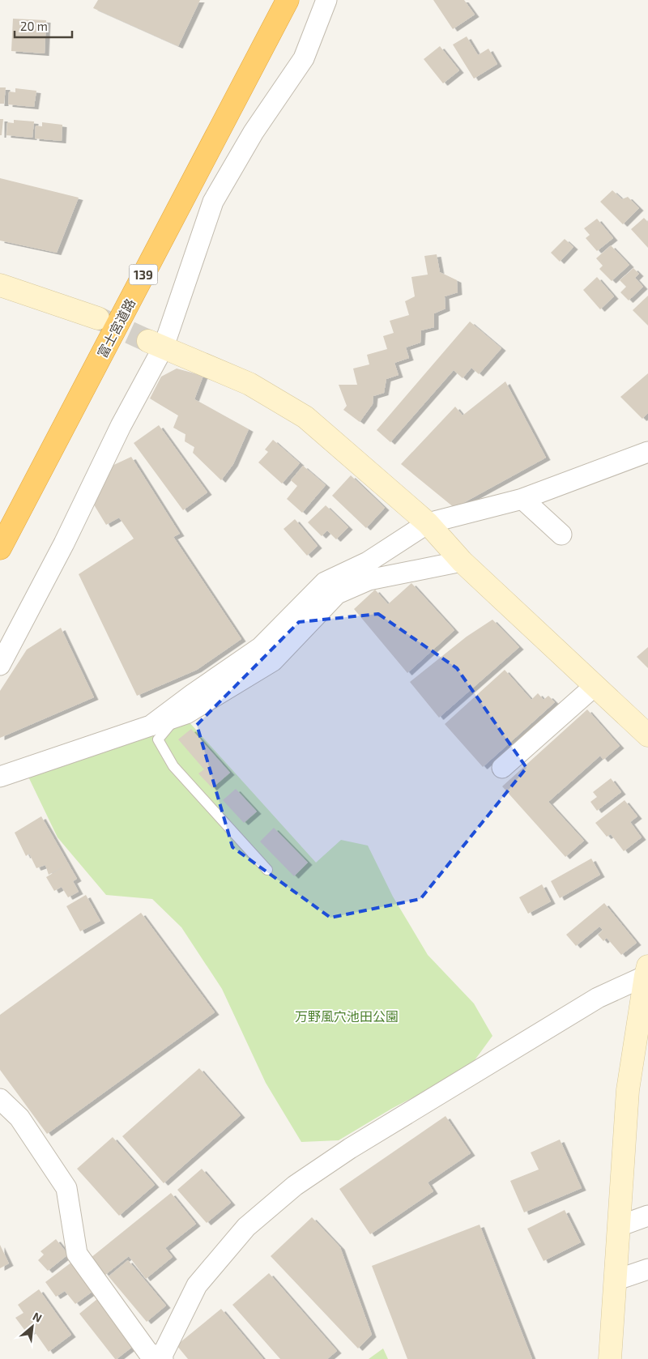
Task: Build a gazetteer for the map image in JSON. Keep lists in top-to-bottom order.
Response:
{
  "streets": {
    "highway": ["139", "富士宮道路"]
  },
  "parks": ["万野風穴池田公園"],
  "scale_bar": "20 m",
  "north": "top right"
}
